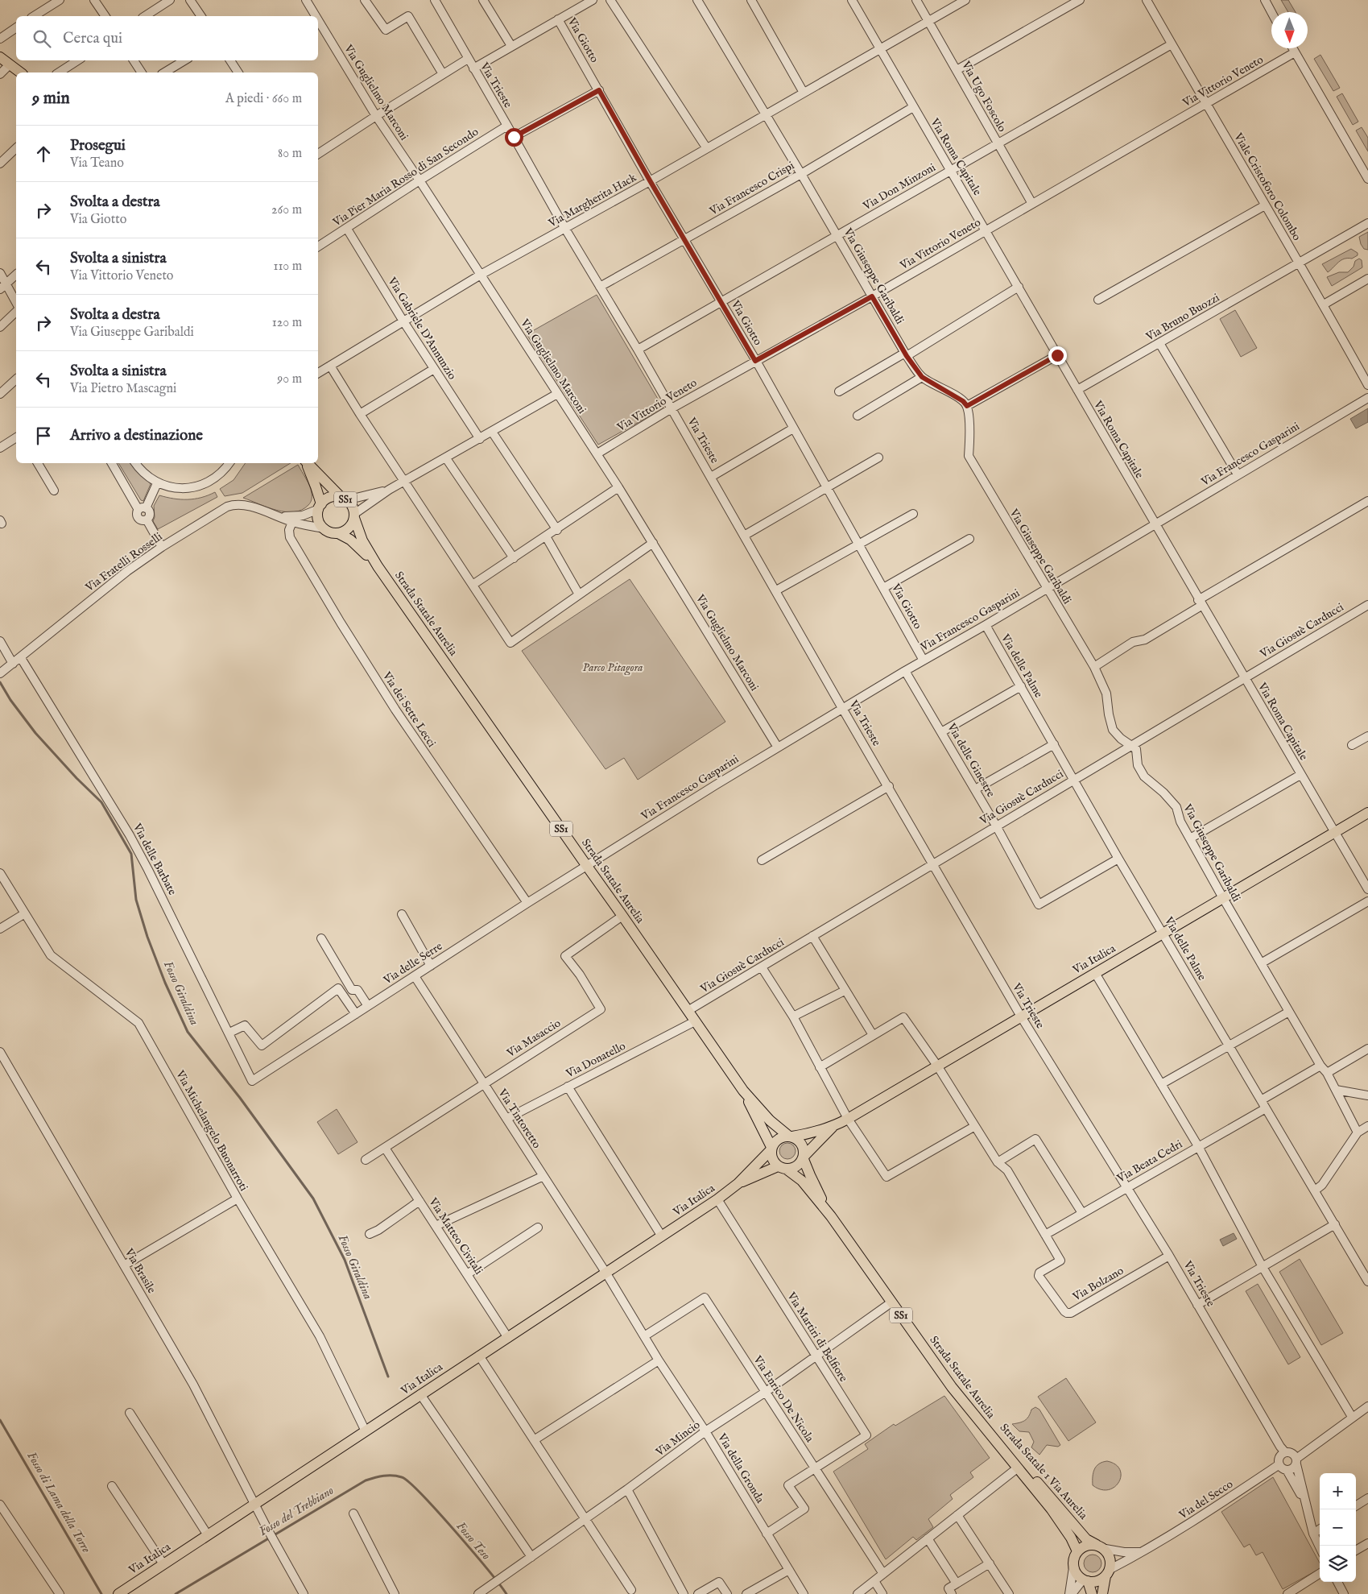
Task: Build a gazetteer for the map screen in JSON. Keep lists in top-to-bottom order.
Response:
{
  "streets": {
    "main road": [
      "SS1",
      "Strada Statale Aurelia",
      "Via Italica",
      "Strada Statale 1 Via Aurelia"
    ],
    "street": [
      "Via Giotto",
      "Via Vittorio Veneto",
      "Via Trieste",
      "Via Guglielmo Marconi",
      "Via Ugo Foscolo",
      "Via Roma Capitale",
      "Via Pier Maria Rosso di San Secondo",
      "Via Don Minzoni",
      "Viale Cristoforo Colombo",
      "Via Francesco Crispi",
      "Via Margherita Hack",
      "Via Giuseppe Garibaldi",
      "Via Bruno Buozzi",
      "Via Gabriele D'Annunzio",
      "Via Francesco Gasparini",
      "Via Fratelli Rosselli",
      "Via Giosuè Carducci",
      "Via delle Palme",
      "Via dei Sette Lecci",
      "Via delle Ginestre",
      "Via delle Barbate",
      "Via delle Serre",
      "Via Masaccio",
      "Via Donatello",
      "Via Tintoretto",
      "Via Michelangelo Buonarroti",
      "Via Beata Cedri",
      "Via Matteo Civitali",
      "Via Brasile",
      "Via Bolzano",
      "Via Martiri di Belfiore",
      "Via Enrico De Nicola",
      "Via Mincio",
      "Via della Gronda",
      "Via del Secco"
    ]
  },
  "crossings": [
    ["Via Giotto", "Via Vittorio Veneto"],
    ["Via Giotto", "Via Don Minzoni"],
    ["Via Giotto", "Via Francesco Crispi"],
    ["Via Giotto", "Via Margherita Hack"],
    ["Via Giotto", "Via Francesco Gasparini"],
    ["Via Vittorio Veneto", "Via Trieste"],
    ["Via Vittorio Veneto", "Via Guglielmo Marconi"],
    ["Via Vittorio Veneto", "Via Ugo Foscolo"],
    ["Via Vittorio Veneto", "Via Roma Capitale"],
    ["Via Vittorio Veneto", "Viale Cristoforo Colombo"],
    ["Via Vittorio Veneto", "Via Giuseppe Garibaldi"],
    ["Via Trieste", "Via Pier Maria Rosso di San Secondo"],
    ["Via Trieste", "Via Don Minzoni"],
    ["Via Trieste", "Via Francesco Crispi"],
    ["Via Trieste", "Via Margherita Hack"],
    ["Via Trieste", "Via Francesco Gasparini"],
    ["Via Trieste", "Via Giosuè Carducci"],
    ["Via Trieste", "Via Italica"],
    ["Via Trieste", "Via Beata Cedri"],
    ["Via Trieste", "Via Bolzano"],
    ["Via Guglielmo Marconi", "Via Pier Maria Rosso di San Secondo"],
    ["Via Guglielmo Marconi", "Via Margherita Hack"],
    ["Via Guglielmo Marconi", "Via Francesco Gasparini"],
    ["Via Ugo Foscolo", "Via Don Minzoni"],
    ["Via Ugo Foscolo", "Via Margherita Hack"],
    ["Via Roma Capitale", "Via Don Minzoni"],
    ["Via Roma Capitale", "Via Francesco Crispi"],
    ["Via Roma Capitale", "Via Margherita Hack"],
    ["Via Roma Capitale", "Via Bruno Buozzi"],
    ["Via Roma Capitale", "Via Francesco Gasparini"],
    ["Via Roma Capitale", "Via Giosuè Carducci"],
    ["Via Roma Capitale", "Via Italica"],
    ["Via Pier Maria Rosso di San Secondo", "Via Gabriele D'Annunzio"],
    ["Via Don Minzoni", "Viale Cristoforo Colombo"],
    ["Via Don Minzoni", "Via Giuseppe Garibaldi"],
    ["Viale Cristoforo Colombo", "Via Bruno Buozzi"],
    ["Via Francesco Crispi", "Via Giuseppe Garibaldi"],
    ["Via Margherita Hack", "Via Giuseppe Garibaldi"],
    ["Via Margherita Hack", "Via Gabriele D'Annunzio"],
    ["Via Giuseppe Garibaldi", "Via Francesco Gasparini"],
    ["Via Giuseppe Garibaldi", "Via Giosuè Carducci"],
    ["Via Giuseppe Garibaldi", "Via Italica"],
    ["Via Francesco Gasparini", "Strada Statale Aurelia"],
    ["Via Francesco Gasparini", "Via delle Palme"],
    ["Via Francesco Gasparini", "Via delle Ginestre"],
    ["Via Francesco Gasparini", "Via delle Serre"],
    ["SS1", "Via Fratelli Rosselli"],
    ["SS1", "Strada Statale Aurelia"],
    ["Via Fratelli Rosselli", "Strada Statale Aurelia"],
    ["Via Fratelli Rosselli", "Via dei Sette Lecci"],
    ["Via Fratelli Rosselli", "Via delle Barbate"],
    ["Strada Statale Aurelia", "Via Giosuè Carducci"],
    ["Strada Statale Aurelia", "Via Italica"],
    ["Strada Statale Aurelia", "Via delle Serre"],
    ["Strada Statale Aurelia", "Via Masaccio"],
    ["Strada Statale Aurelia", "Via Donatello"],
    ["Strada Statale Aurelia", "Via Mincio"],
    ["Strada Statale Aurelia", "Strada Statale 1 Via Aurelia"],
    ["Strada Statale Aurelia", "Via del Secco"],
    ["Via Giosuè Carducci", "Via delle Palme"],
    ["Via Giosuè Carducci", "Via delle Ginestre"],
    ["Via delle Palme", "Via delle Ginestre"],
    ["Via delle Palme", "Via Italica"],
    ["Via delle Palme", "Via Beata Cedri"],
    ["Via dei Sette Lecci", "Via delle Serre"],
    ["Via delle Barbate", "Via delle Serre"],
    ["Via Italica", "Via Tintoretto"],
    ["Via Italica", "Via Michelangelo Buonarroti"],
    ["Via Italica", "Via Matteo Civitali"],
    ["Via Italica", "Via Brasile"],
    ["Via Italica", "Via Martiri di Belfiore"],
    ["Via Italica", "Via della Gronda"],
    ["Via delle Serre", "Via Tintoretto"],
    ["Via Masaccio", "Via Tintoretto"],
    ["Via Masaccio", "Via Matteo Civitali"],
    ["Via Donatello", "Via Tintoretto"],
    ["Via Tintoretto", "Via della Gronda"],
    ["Via Beata Cedri", "Via Bolzano"],
    ["Via Martiri di Belfiore", "Via Enrico De Nicola"],
    ["Via Martiri di Belfiore", "Via Mincio"],
    ["Via Enrico De Nicola", "Via Mincio"],
    ["Via Enrico De Nicola", "Via della Gronda"],
    ["Via Mincio", "Via della Gronda"],
    ["Strada Statale 1 Via Aurelia", "Via del Secco"]
  ],
  "water": [
    "Fosso Giraldina",
    "Fosso di Lama della Torre",
    "Fosso del Trebbiano",
    "Fosso Teso"
  ],
  "parks": ["Parco Pitagora"],
  "north": "bottom",
  "page": {
    "search": "Cerca qui",
    "heading": ["9 min", "A piedi · 660 m"],
    "list": [
      ["Prosegui", "Via Teano", "80 m"],
      ["Svolta a destra", "Via Giotto", "260 m"],
      ["Svolta a sinistra", "Via Vittorio Veneto", "110 m"],
      ["Svolta a destra", "Via Giuseppe Garibaldi", "120 m"],
      ["Svolta a sinistra", "Via Pietro Mascagni", "90 m"],
      "Arrivo a destinazione"
    ],
    "map_buttons": ["+", "−"]
  }
}
